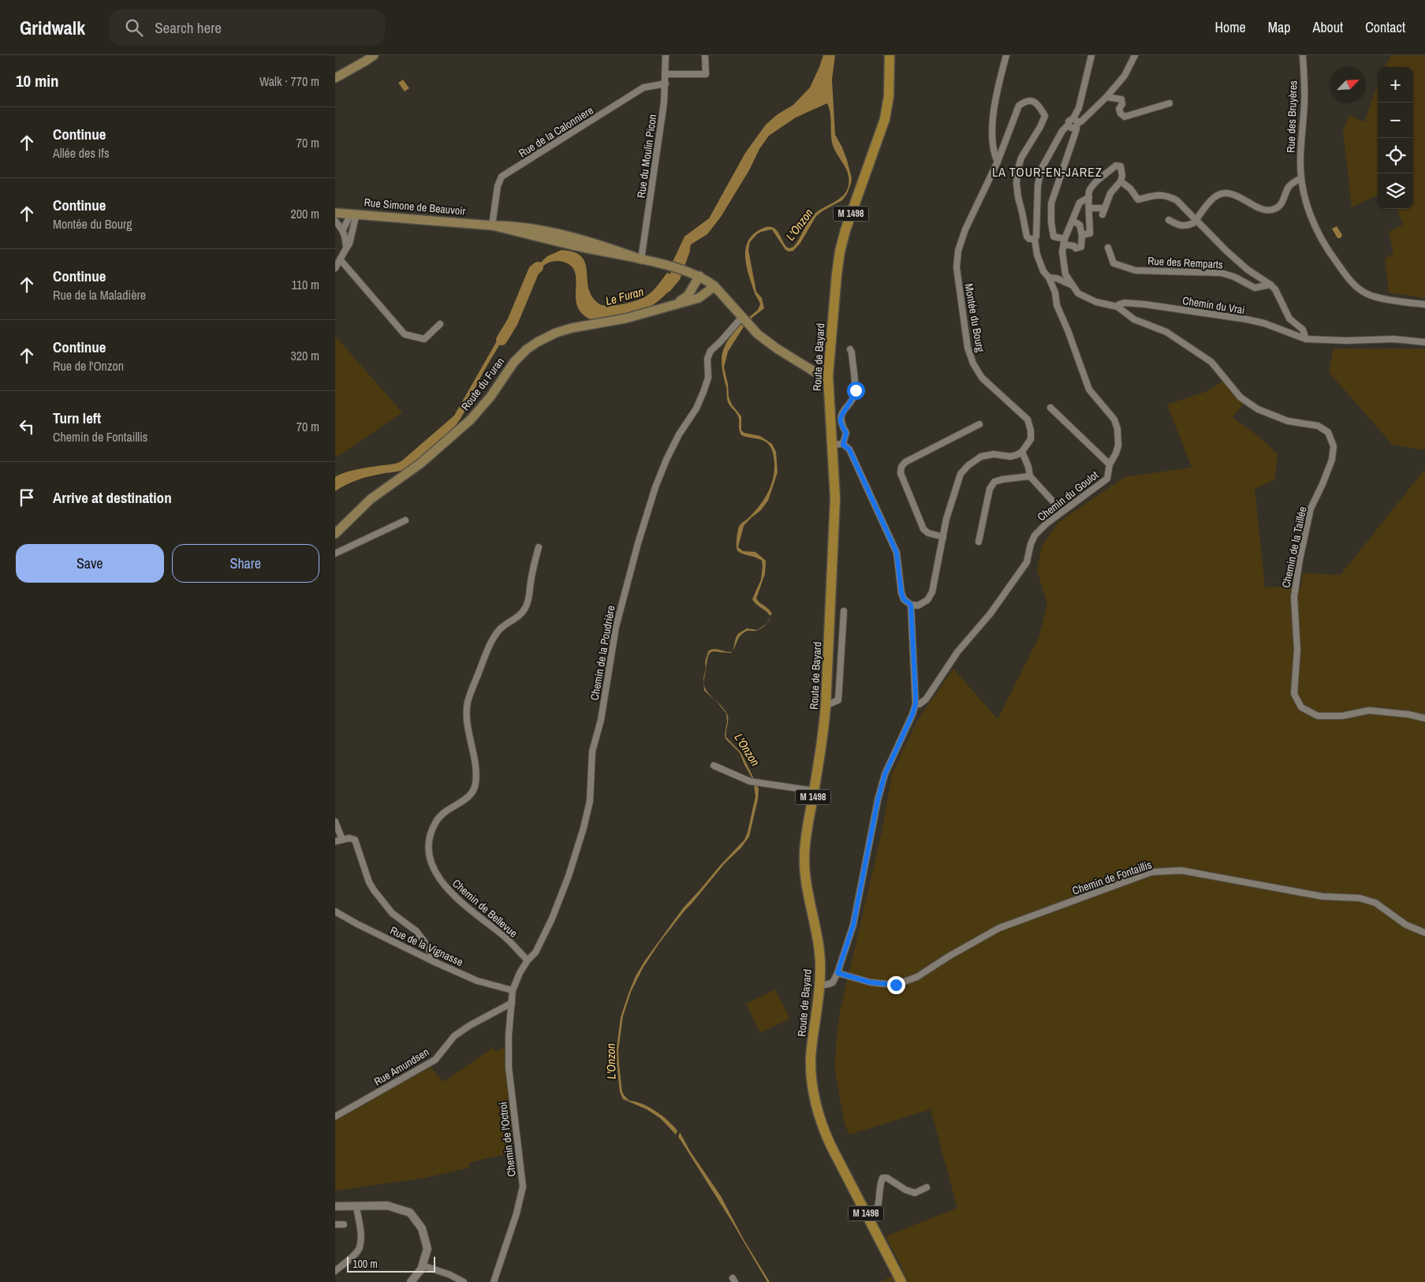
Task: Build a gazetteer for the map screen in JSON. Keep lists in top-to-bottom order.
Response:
{
  "streets": {
    "main road": [
      "Rue Simone de Beauvoir",
      "M 1498",
      "Route de Bayard",
      "Route du Furan"
    ],
    "street": [
      "Rue des Bruyères",
      "Rue de la Calonniere",
      "Rue du Moulin Picon",
      "Rue des Remparts",
      "Chemin du Vrai",
      "Montée du Bourg",
      "Chemin du Goulot",
      "Chemin de la Taillée",
      "Chemin de la Poudrière",
      "Chemin de Fontaillis",
      "Chemin de Bellevue",
      "Rue de la Vignasse",
      "Rue Amundsen",
      "Chemin de l'Octroi"
    ]
  },
  "crossings": [
    ["Rue de la Calonniere", "Rue du Moulin Picon"],
    ["Rue de la Calonniere", "Rue Simone de Beauvoir"],
    ["Rue du Moulin Picon", "Rue Simone de Beauvoir"],
    ["Rue Simone de Beauvoir", "Route de Bayard"],
    ["Rue Simone de Beauvoir", "Route du Furan"],
    ["Rue Simone de Beauvoir", "Chemin de la Poudrière"],
    ["Chemin du Vrai", "Chemin de la Taillée"],
    ["Montée du Bourg", "Chemin du Goulot"],
    ["Chemin de la Poudrière", "Chemin de Bellevue"],
    ["Rue de la Vignasse", "Chemin de l'Octroi"],
    ["Rue Amundsen", "Chemin de l'Octroi"]
  ],
  "districts": ["LA TOUR-EN-JAREZ"],
  "water": ["L'Onzon", "Le Furan"],
  "scale_bar": "100 m",
  "north": "top right",
  "page": {
    "header": "Gridwalk",
    "search": "Search here",
    "nav": [
      "Home",
      "Map",
      "About",
      "Contact"
    ],
    "heading": ["10 min", "Walk · 770 m"],
    "map_buttons": ["+", "−"],
    "list": [
      ["Continue", "Allée des Ifs", "70 m"],
      ["Continue", "Montée du Bourg", "200 m"],
      ["Continue", "Rue de la Maladière", "110 m"],
      ["Continue", "Rue de l'Onzon", "320 m"],
      ["Turn left", "Chemin de Fontaillis", "70 m"],
      "Arrive at destination"
    ],
    "buttons": ["Save", "Share"],
    "scale": "100 m"
  }
}
